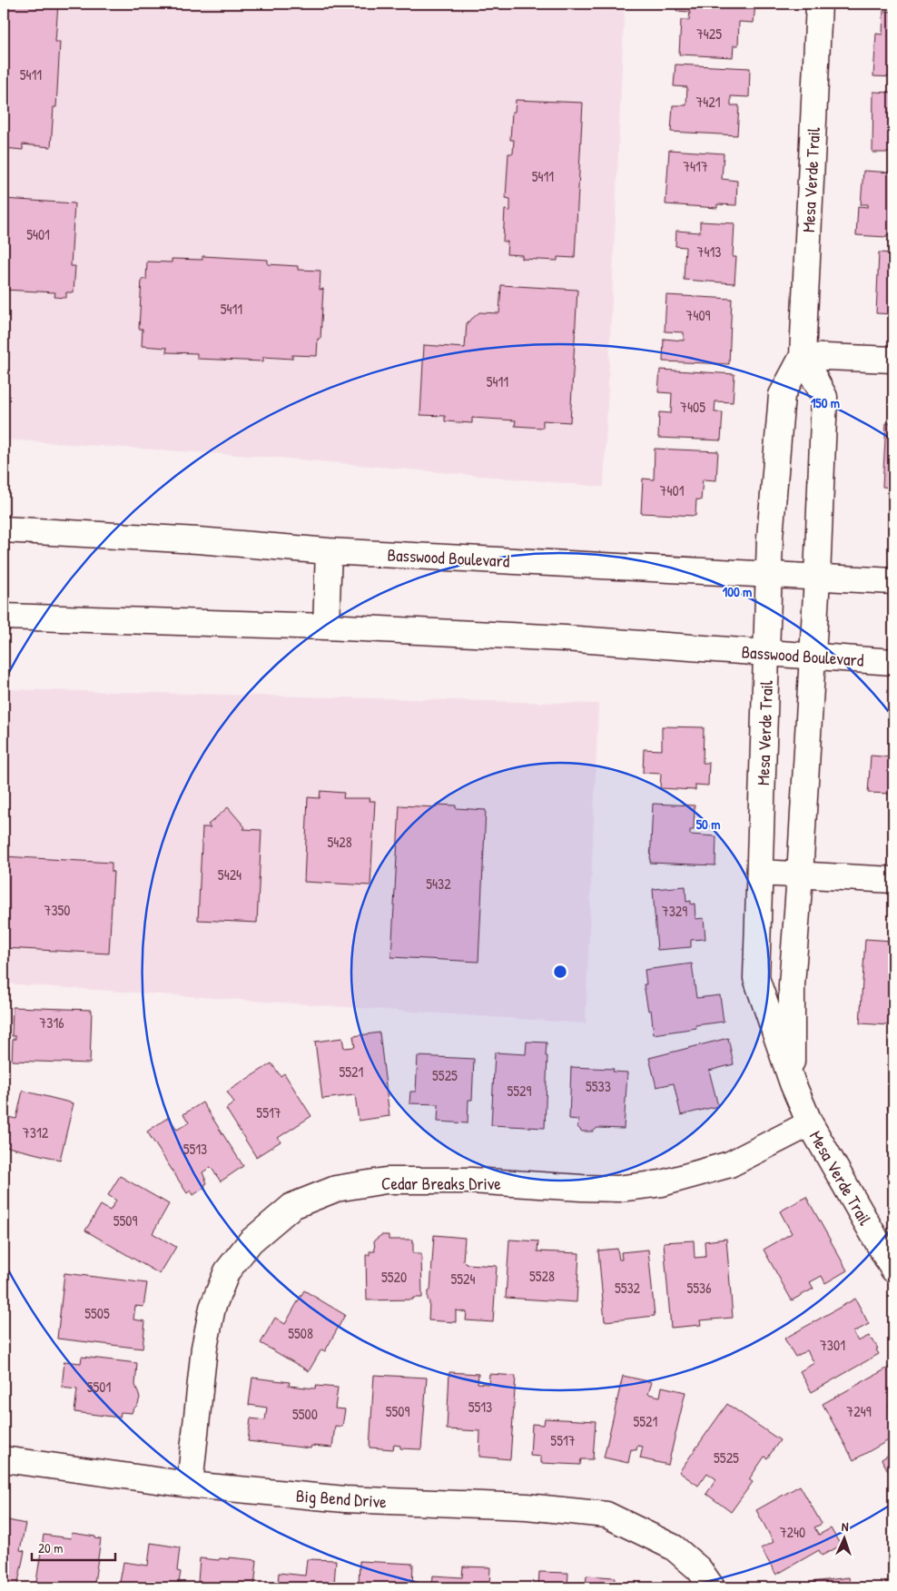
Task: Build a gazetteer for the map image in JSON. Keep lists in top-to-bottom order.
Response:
{
  "streets": {
    "street": [
      "Mesa Verde Trail",
      "Basswood Boulevard",
      "Cedar Breaks Drive",
      "Big Bend Drive"
    ]
  },
  "crossings": [
    ["Mesa Verde Trail", "Basswood Boulevard"],
    ["Mesa Verde Trail", "Cedar Breaks Drive"],
    ["Cedar Breaks Drive", "Big Bend Drive"]
  ],
  "house_numbers": [
    "7425",
    "5411",
    "7421",
    "7417",
    "5411",
    "5401",
    "7413",
    "5411",
    "7409",
    "5411",
    "7405",
    "7401",
    "5428",
    "5424",
    "5432",
    "7350",
    "7329",
    "7316",
    "5521",
    "5525",
    "5533",
    "5529",
    "5517",
    "7312",
    "5513",
    "5509",
    "5528",
    "5520",
    "5524",
    "5532",
    "5536",
    "5505",
    "5508",
    "7301",
    "5501",
    "5513",
    "5509",
    "7249",
    "5500",
    "5521",
    "5517",
    "5525",
    "7240"
  ],
  "scale_bar": "20 m",
  "north": "top",
  "rings": ["150 m", "100 m", "50 m"]
}
